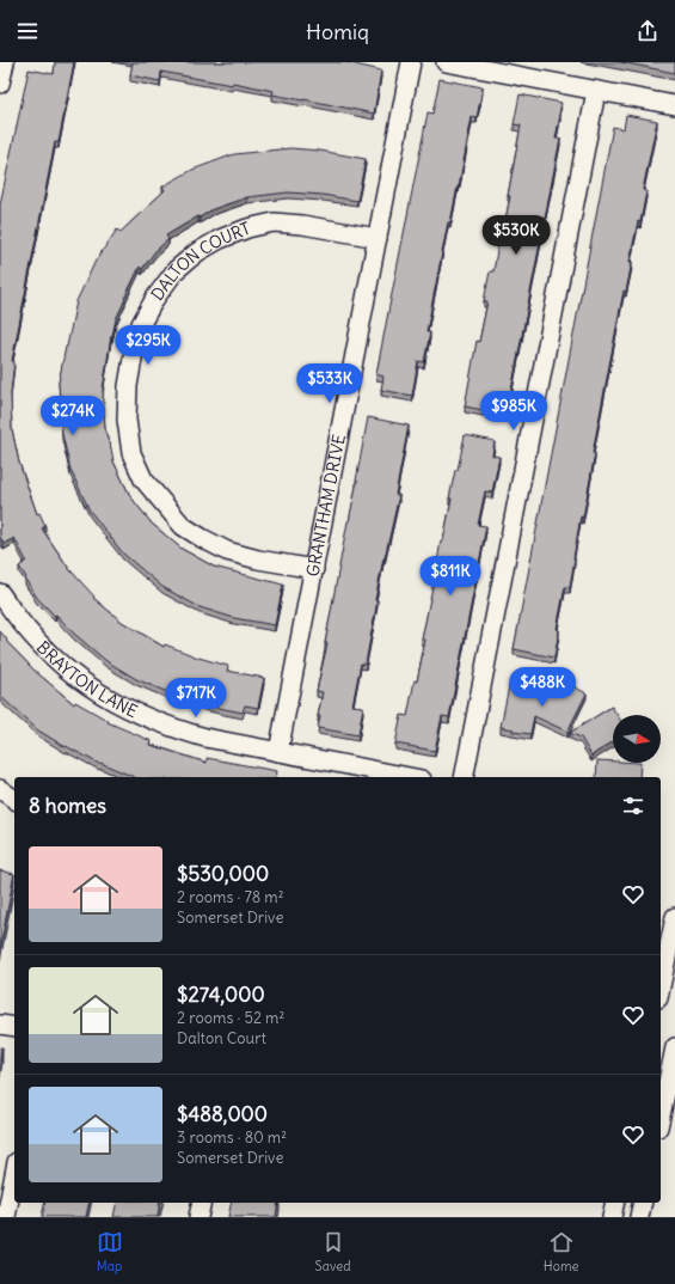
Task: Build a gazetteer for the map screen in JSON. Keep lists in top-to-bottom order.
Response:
{
  "streets": {
    "street": ["DALTON COURT", "GRANTHAM DRIVE", "BRAYTON LANE"]
  },
  "crossings": [
    ["DALTON COURT", "GRANTHAM DRIVE"],
    ["GRANTHAM DRIVE", "BRAYTON LANE"]
  ],
  "north": "right",
  "page": {
    "header": "Homiq",
    "price": [
      "$530K",
      "$295K",
      "$533K",
      "$985K",
      "$274K",
      "$811K",
      "$488K",
      "$717K"
    ],
    "heading": "8 homes",
    "list": [
      {
        "name": "$530,000",
        "note": "2 rooms · 78 m² · Somerset Drive"
      },
      {
        "name": "$274,000",
        "note": "2 rooms · 52 m² · Dalton Court"
      },
      {
        "name": "$488,000",
        "note": "3 rooms · 80 m² · Somerset Drive"
      }
    ],
    "tabs": ["Map", "Saved", "Home"]
  }
}
